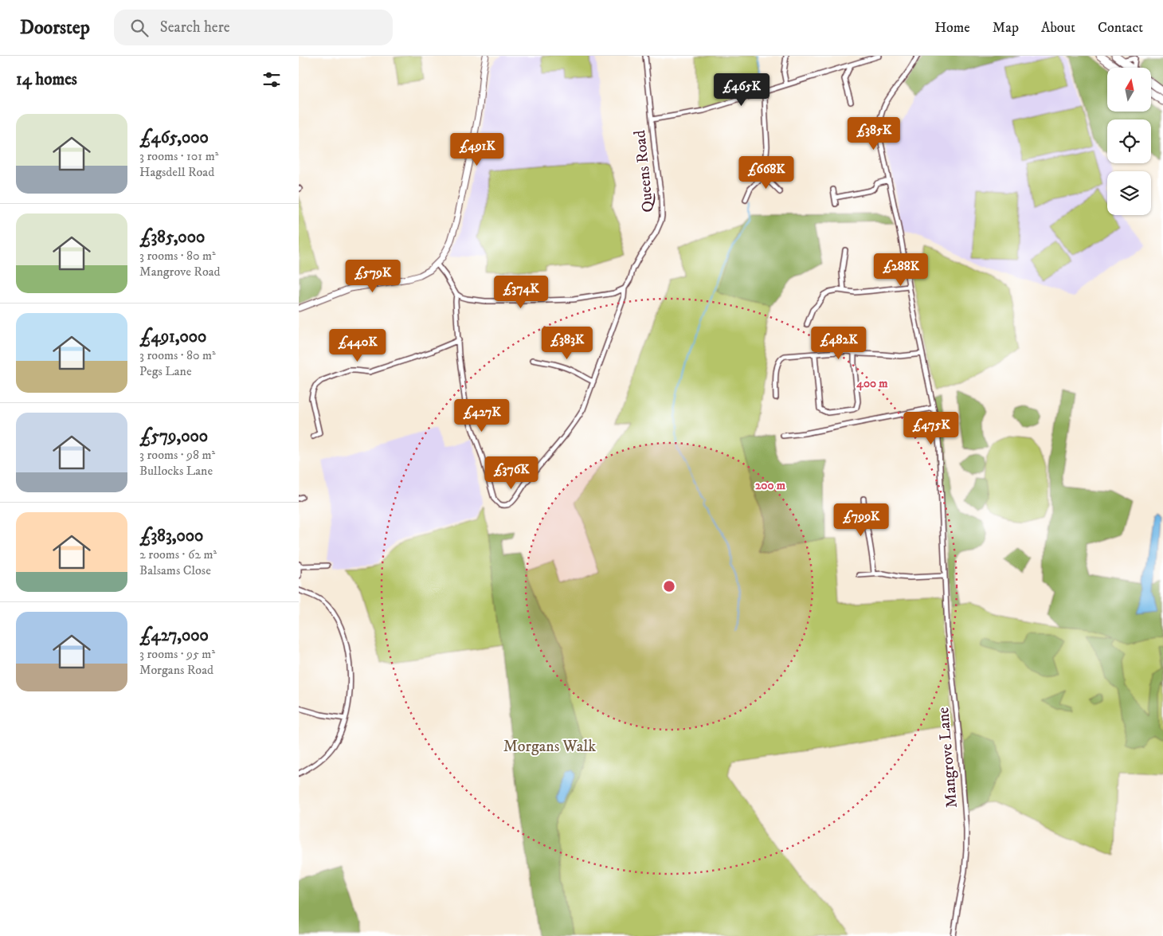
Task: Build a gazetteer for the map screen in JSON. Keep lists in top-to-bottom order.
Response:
{
  "streets": {
    "street": ["Queens Road", "Mangrove Lane"]
  },
  "parks": ["Morgans Walk"],
  "north": "top",
  "page": {
    "header": "Doorstep",
    "search": "Search here",
    "nav": [
      "Home",
      "Map",
      "About",
      "Contact"
    ],
    "heading": "14 homes",
    "price": [
      "£465K",
      "£385K",
      "£491K",
      "£668K",
      "£288K",
      "£579K",
      "£374K",
      "£383K",
      "£482K",
      "£440K",
      "£427K",
      "£475K",
      "£376K",
      "£799K"
    ],
    "list": [
      {
        "name": "£465,000",
        "note": "3 rooms · 101 m² · Hagsdell Road"
      },
      {
        "name": "£385,000",
        "note": "3 rooms · 80 m² · Mangrove Road"
      },
      {
        "name": "£491,000",
        "note": "3 rooms · 80 m² · Pegs Lane"
      },
      {
        "name": "£579,000",
        "note": "3 rooms · 98 m² · Bullocks Lane"
      },
      {
        "name": "£383,000",
        "note": "2 rooms · 62 m² · Balsams Close"
      },
      {
        "name": "£427,000",
        "note": "3 rooms · 95 m² · Morgans Road"
      }
    ]
  },
  "rings": ["400 m", "200 m"]
}
